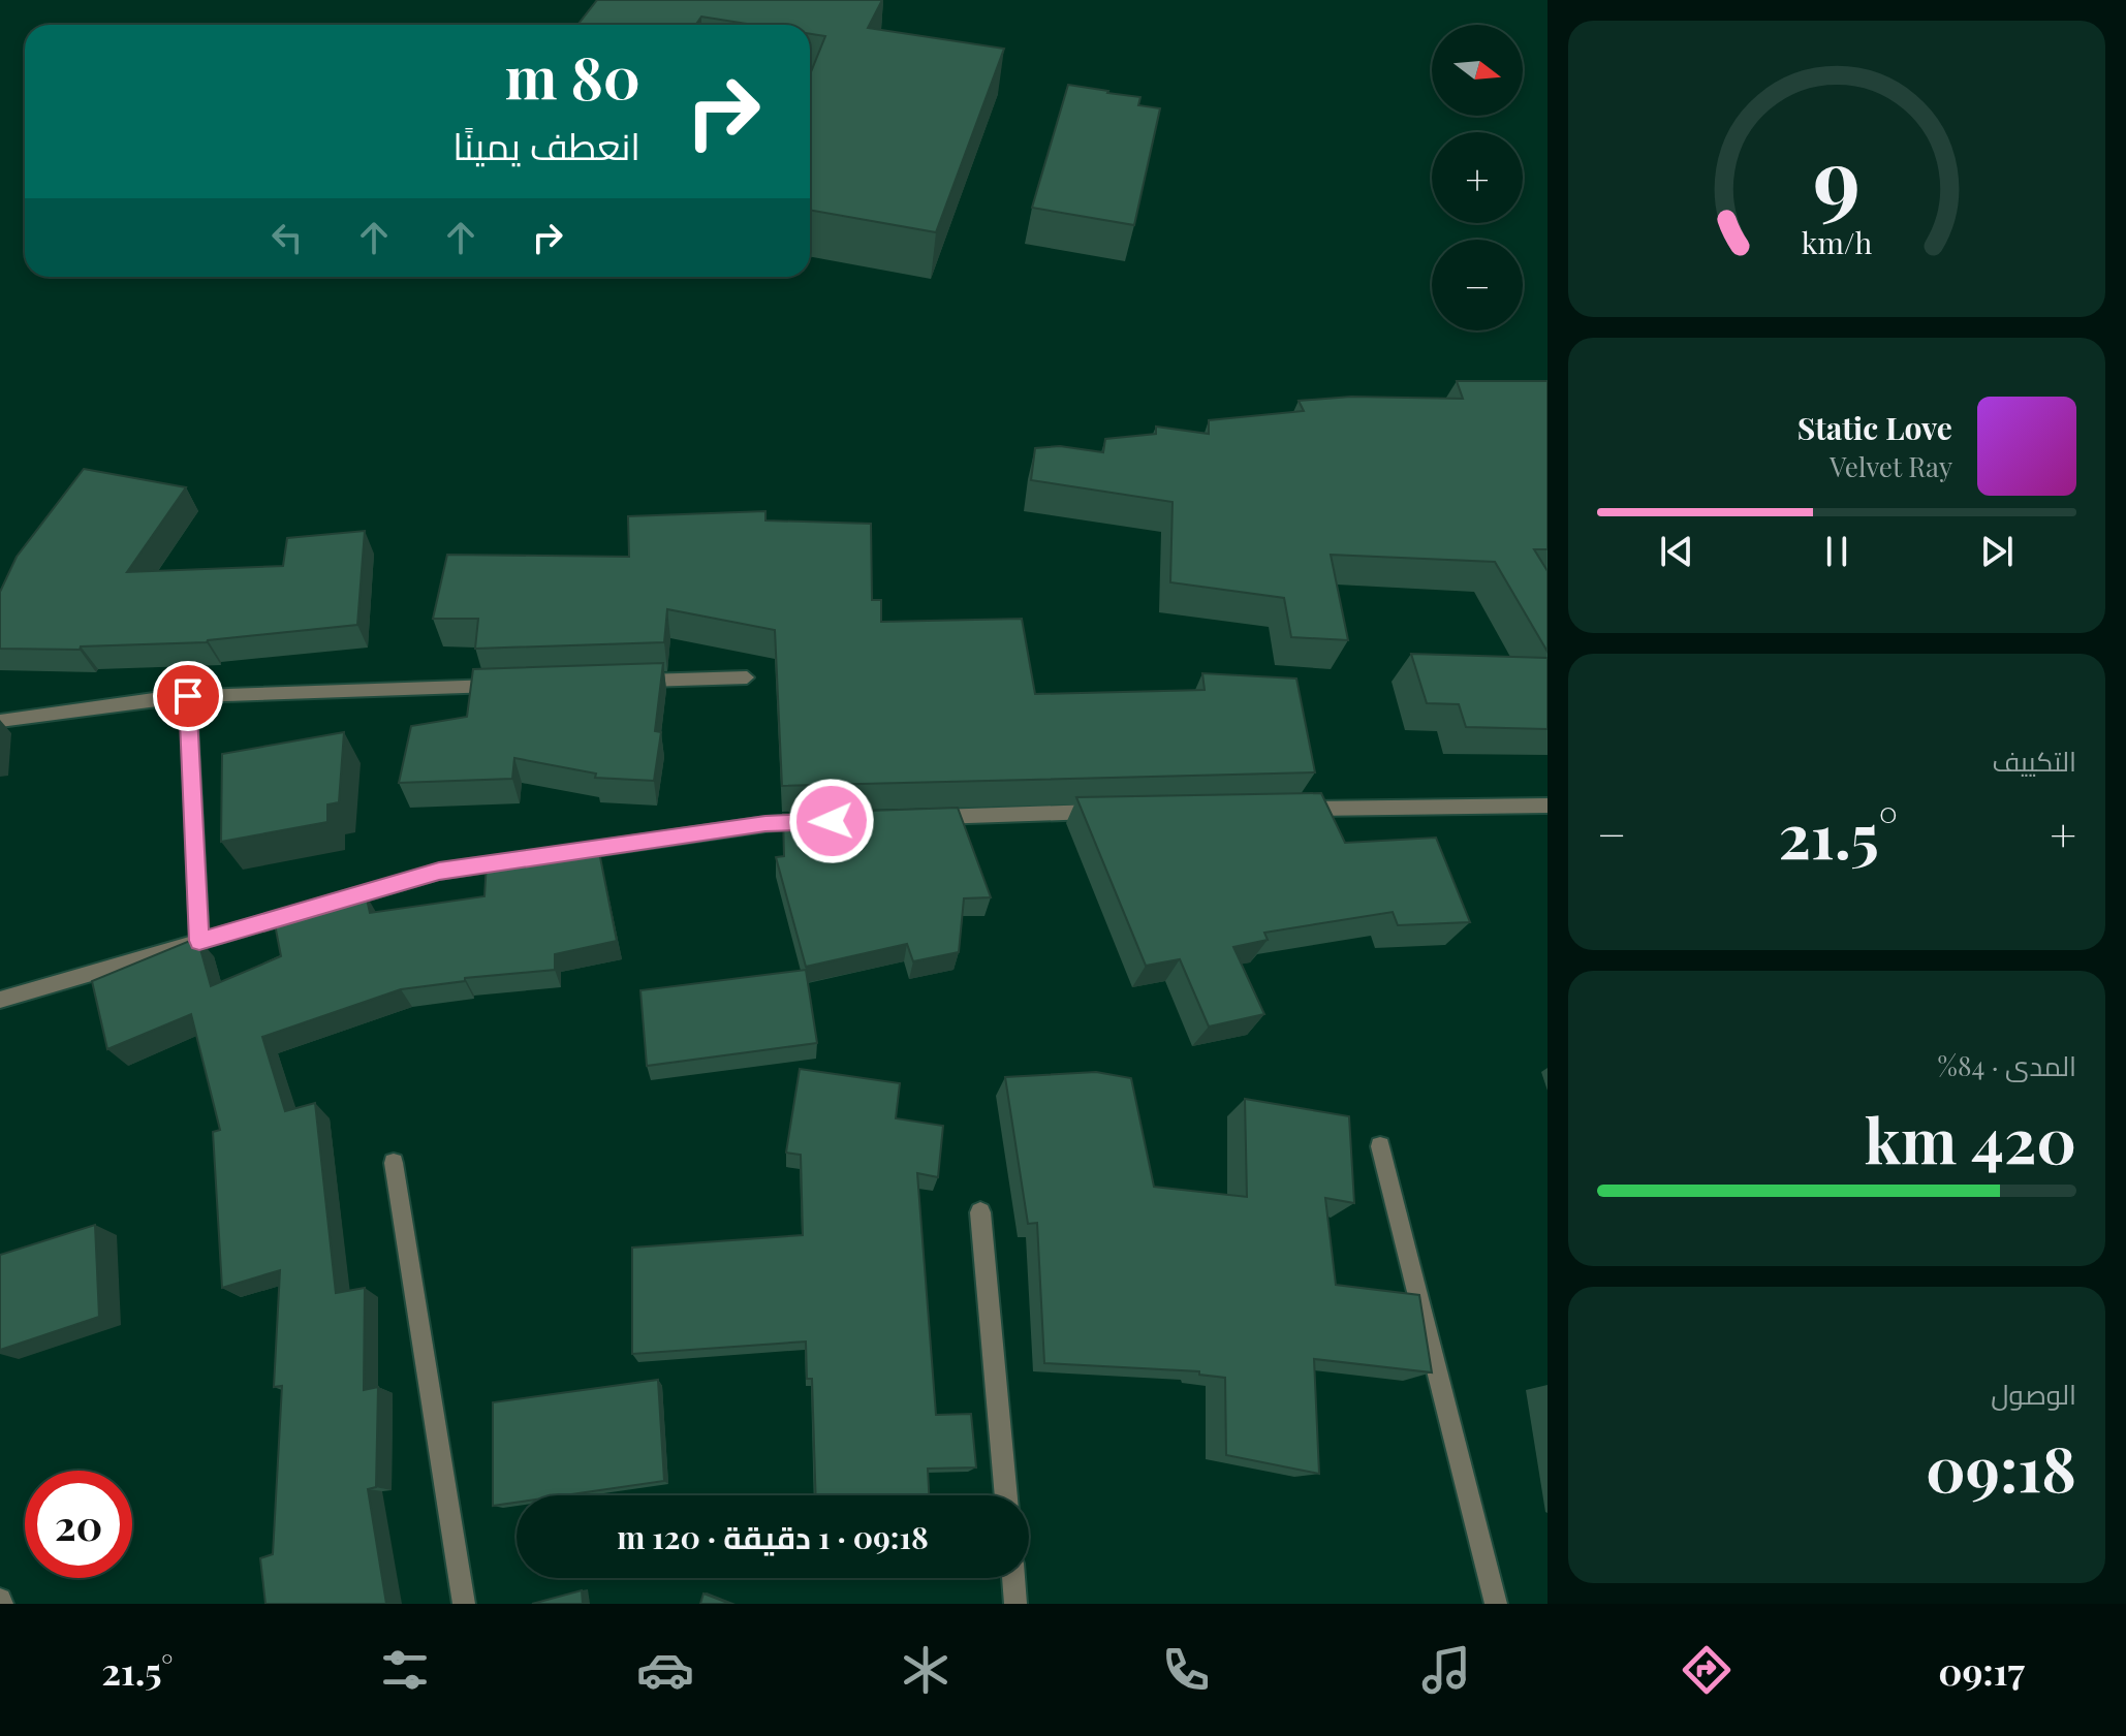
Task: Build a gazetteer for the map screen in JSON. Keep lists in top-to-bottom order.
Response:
{
  "north": "right",
  "page": {
    "map_buttons": ["+", "−"],
    "turn": ["80 m", "انعطف يمينًا"],
    "song": ["Static Love", "Velvet Ray"],
    "tile": [
      "التكييف",
      ["المدى · 84%", "420 km"],
      ["الوصول", "09:18"]
    ],
    "heat": ["−", "21.5°", "+"],
    "limit": "20",
    "trip": "09:18 · 1 دقيقة · 120 m",
    "tabs": ["09:17", "21.5°"],
    "gauge": ["9", "km/h"]
  }
}
